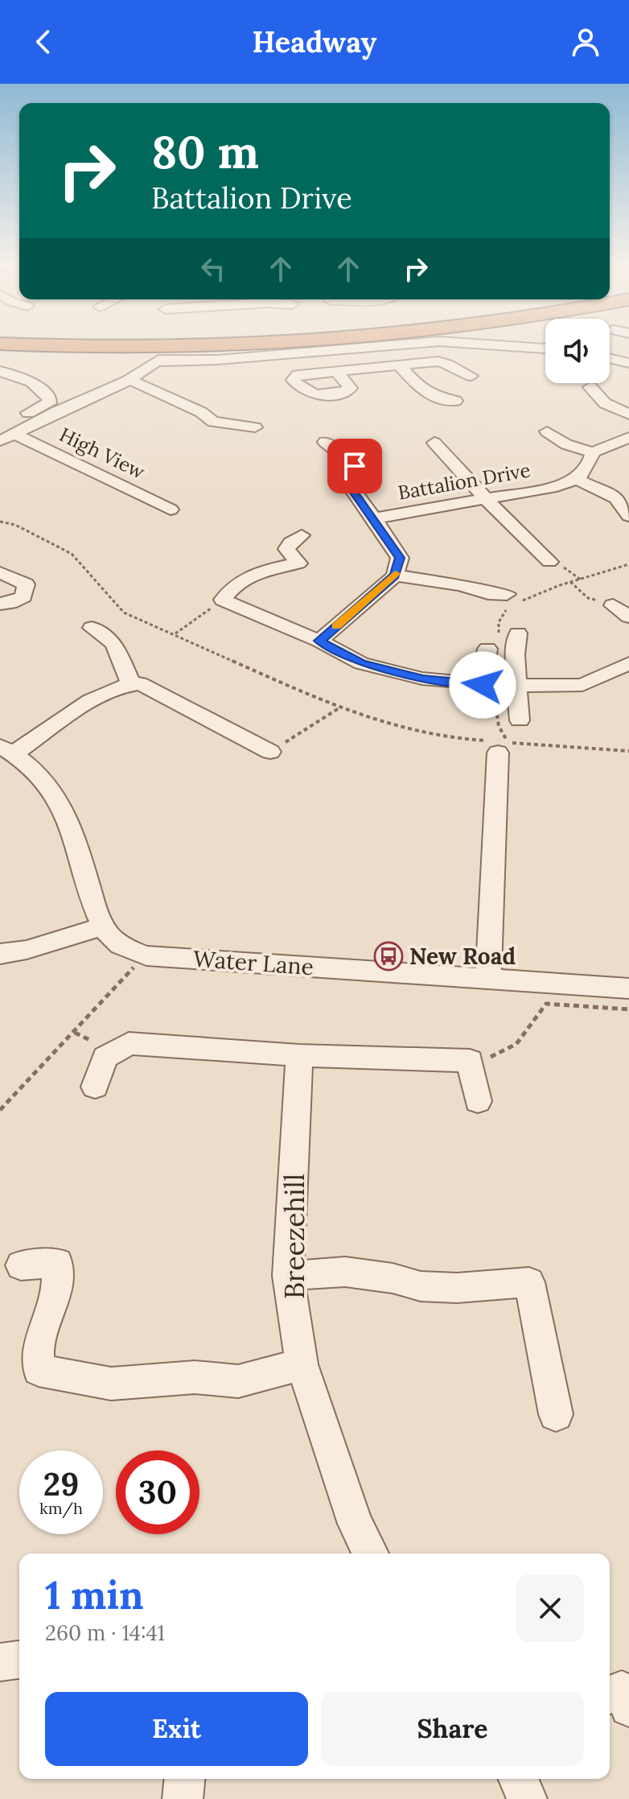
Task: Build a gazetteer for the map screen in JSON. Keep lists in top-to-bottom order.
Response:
{
  "streets": {
    "street": [
      "High View",
      "Battalion Drive",
      "Water Lane",
      "Breezehill"
    ]
  },
  "places": {
    "bus stop": ["New Road"]
  },
  "page": {
    "header": "Headway",
    "turn": ["80 m", "Battalion Drive"],
    "speed": "29 km/h",
    "limit": "30",
    "heading": ["1 min", "260 m · 14:41"],
    "buttons": ["Exit", "Share"]
  }
}
